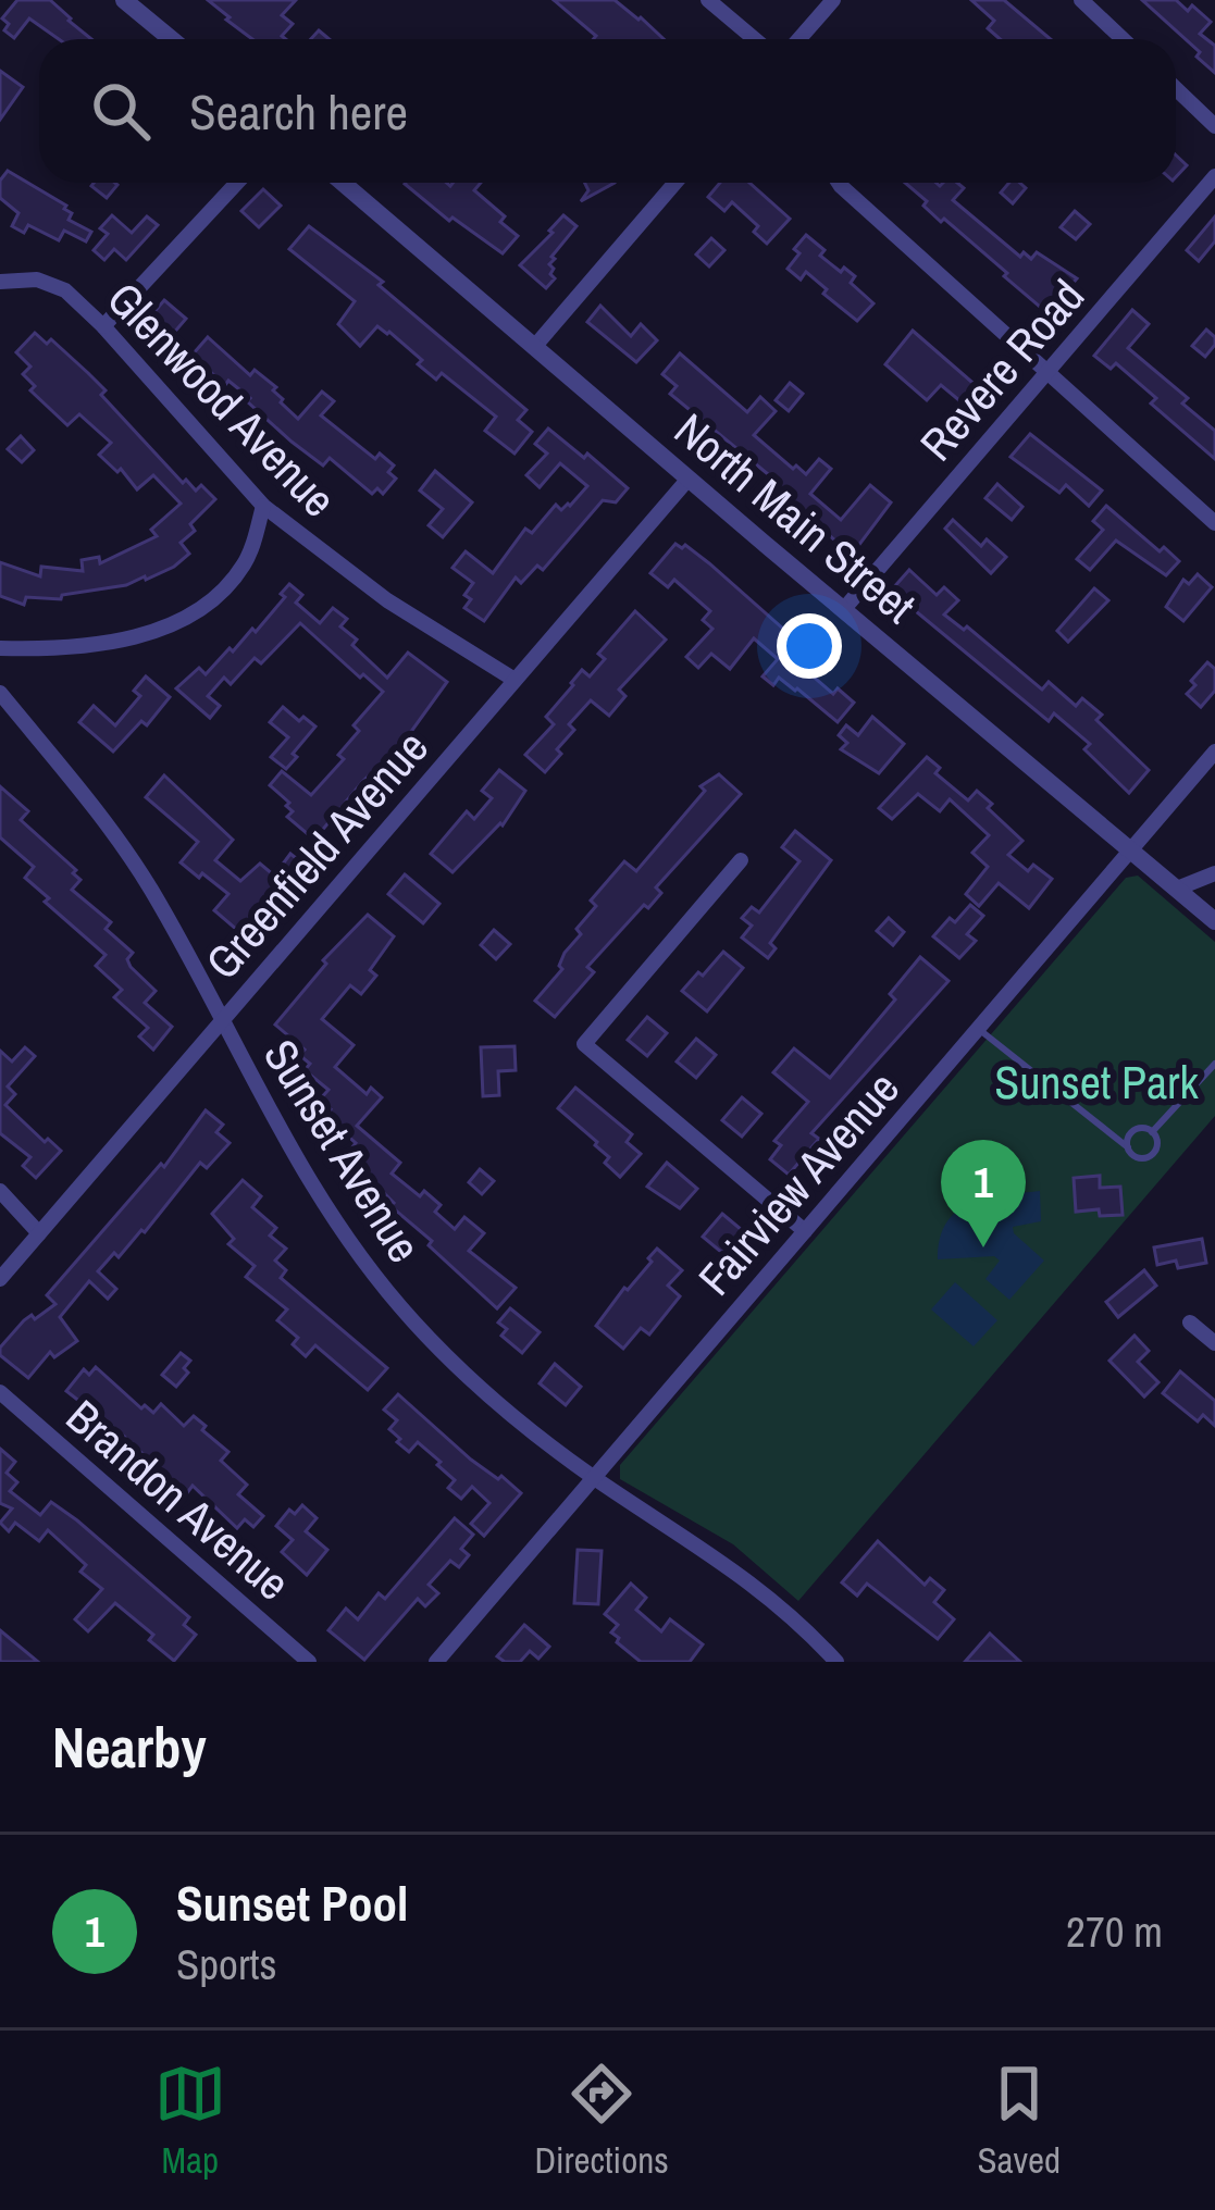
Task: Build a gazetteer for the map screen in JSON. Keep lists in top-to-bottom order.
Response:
{
  "streets": {
    "street": [
      "Revere Road",
      "Glenwood Avenue",
      "North Main Street",
      "Greenfield Avenue",
      "Sunset Avenue",
      "Fairview Avenue",
      "Brandon Avenue"
    ]
  },
  "crossings": [
    ["Revere Road", "North Main Street"],
    ["Glenwood Avenue", "Greenfield Avenue"],
    ["North Main Street", "Greenfield Avenue"],
    ["North Main Street", "Fairview Avenue"],
    ["Greenfield Avenue", "Sunset Avenue"],
    ["Sunset Avenue", "Fairview Avenue"]
  ],
  "parks": ["Sunset Park"],
  "page": {
    "search": "Search here",
    "pins": "1",
    "heading": "Nearby",
    "list": [
      {
        "mark": "1",
        "name": "Sunset Pool",
        "note": "Sports",
        "value": "270 m"
      }
    ],
    "nav": ["Map", "Directions", "Saved"]
  }
}
